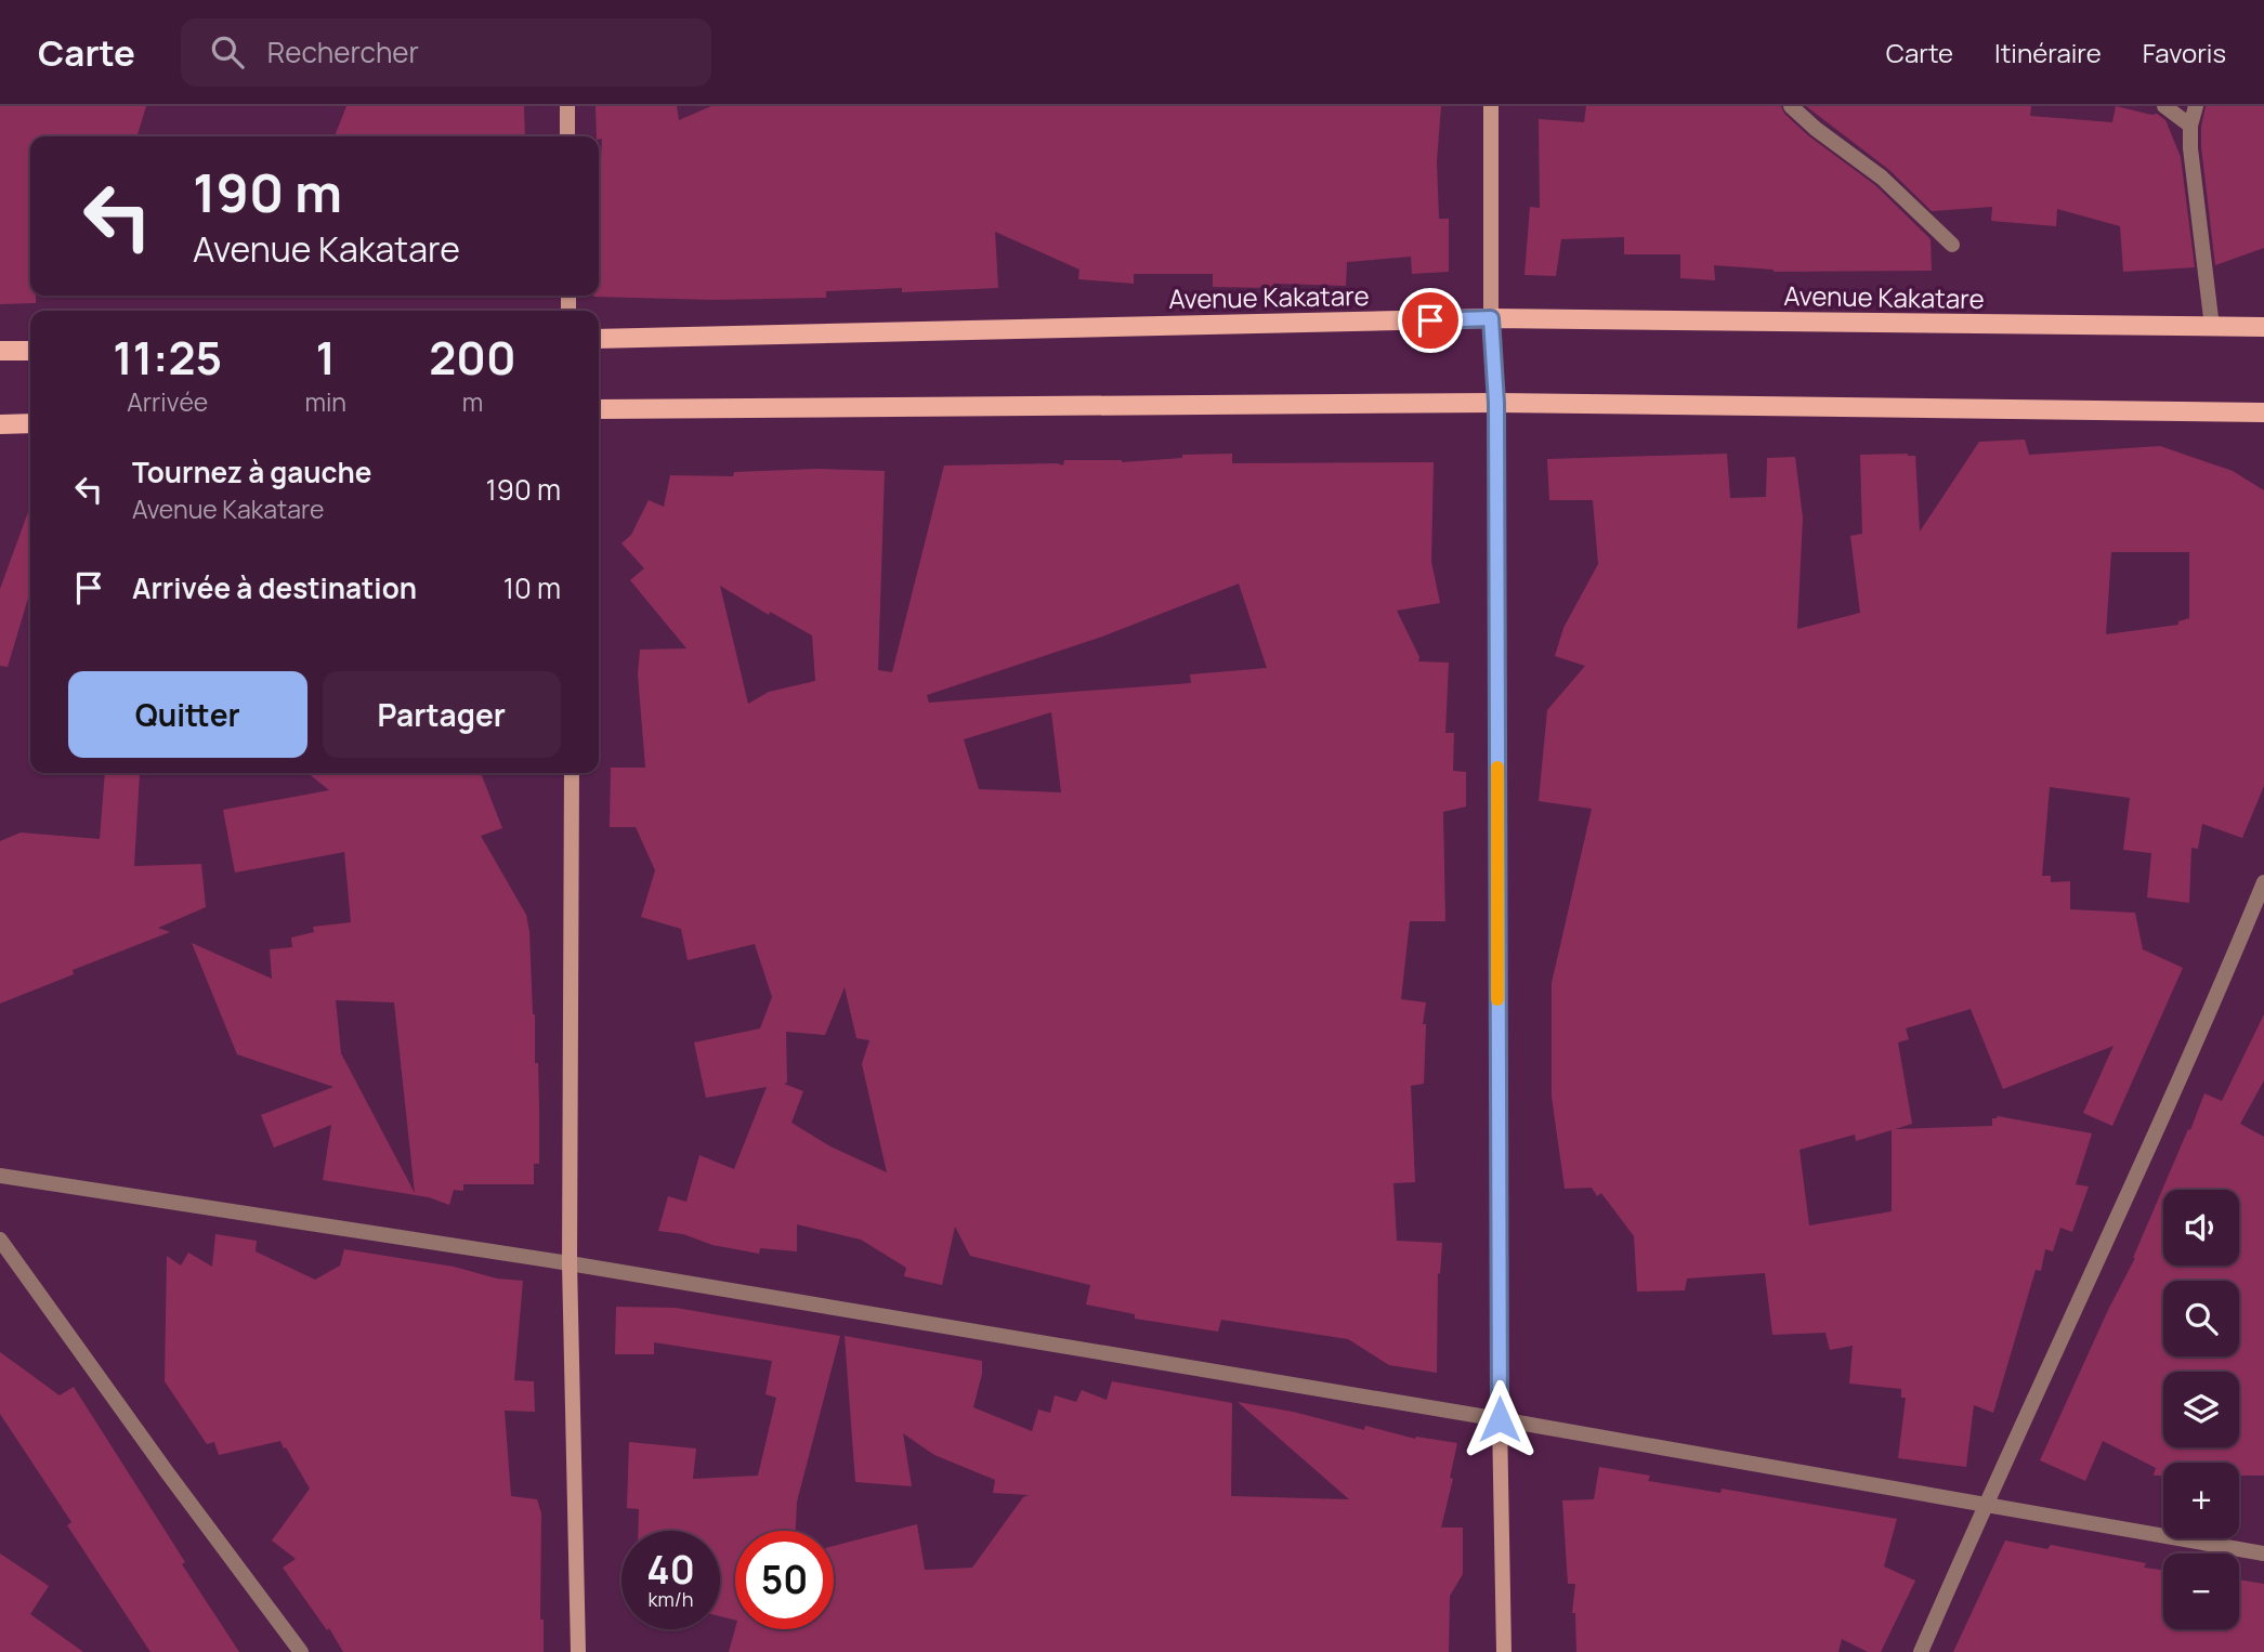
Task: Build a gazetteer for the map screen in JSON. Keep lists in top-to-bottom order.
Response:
{
  "streets": {
    "main road": ["Avenue Kakatare"]
  },
  "page": {
    "header": "Carte",
    "search": "Rechercher",
    "nav": ["Carte", "Itinéraire", "Favoris"],
    "turn": ["190 m", "Avenue Kakatare"],
    "eta": [
      "11:25",
      "Arrivée",
      "1",
      "min",
      "200",
      "m"
    ],
    "list": [
      {
        "name": "Tournez à gauche",
        "note": "Avenue Kakatare",
        "value": "190 m"
      },
      {
        "name": "Arrivée à destination",
        "value": "10 m"
      }
    ],
    "buttons": ["Quitter", "Partager"],
    "map_buttons": ["+", "−"],
    "speed": "40 km/h",
    "limit": "50"
  }
}
